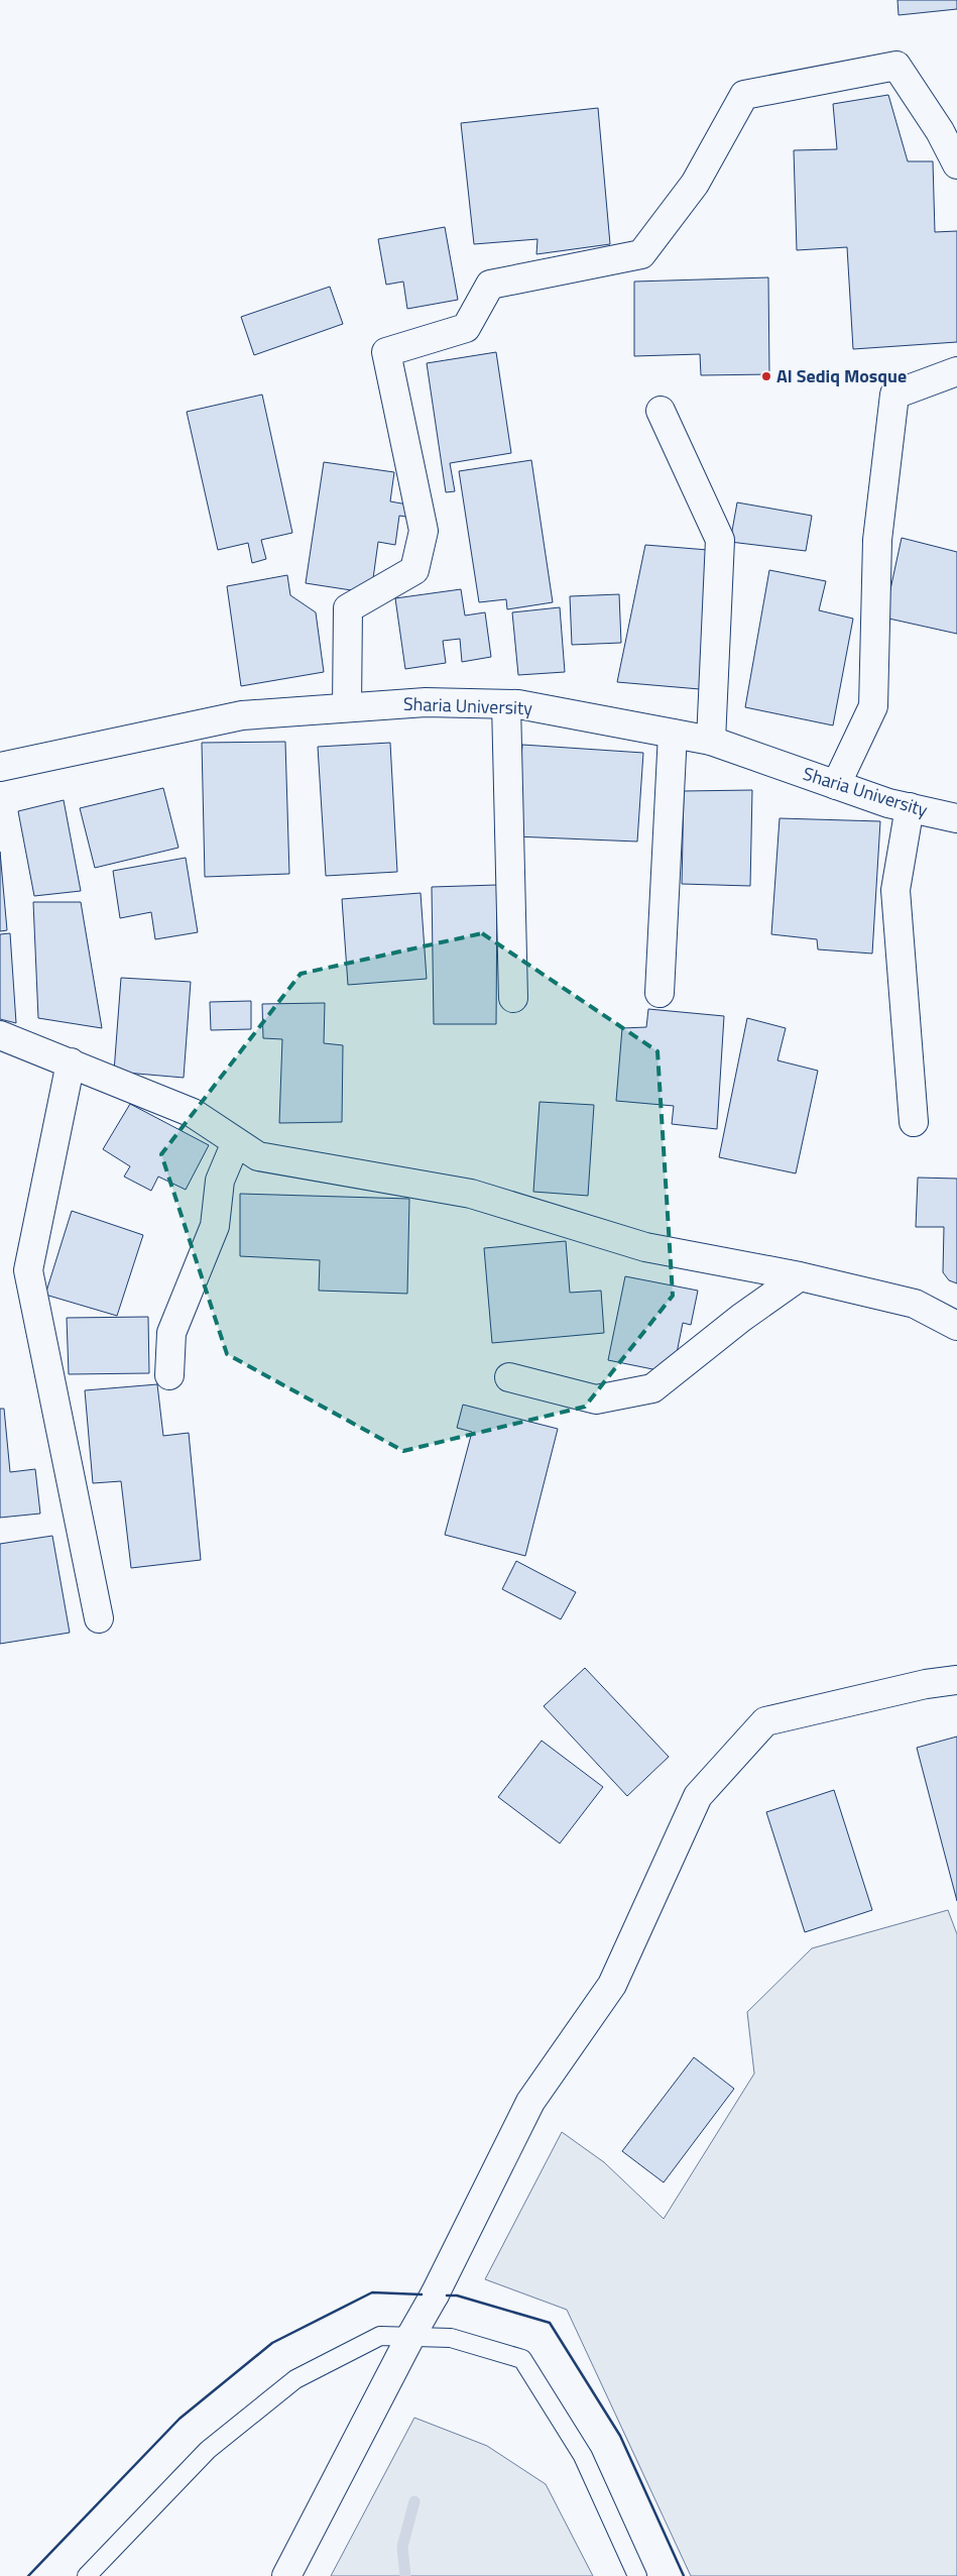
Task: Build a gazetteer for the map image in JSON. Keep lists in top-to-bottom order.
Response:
{
  "streets": {
    "street": ["Sharia University"]
  },
  "places": ["Al Sediq Mosque"]
}
